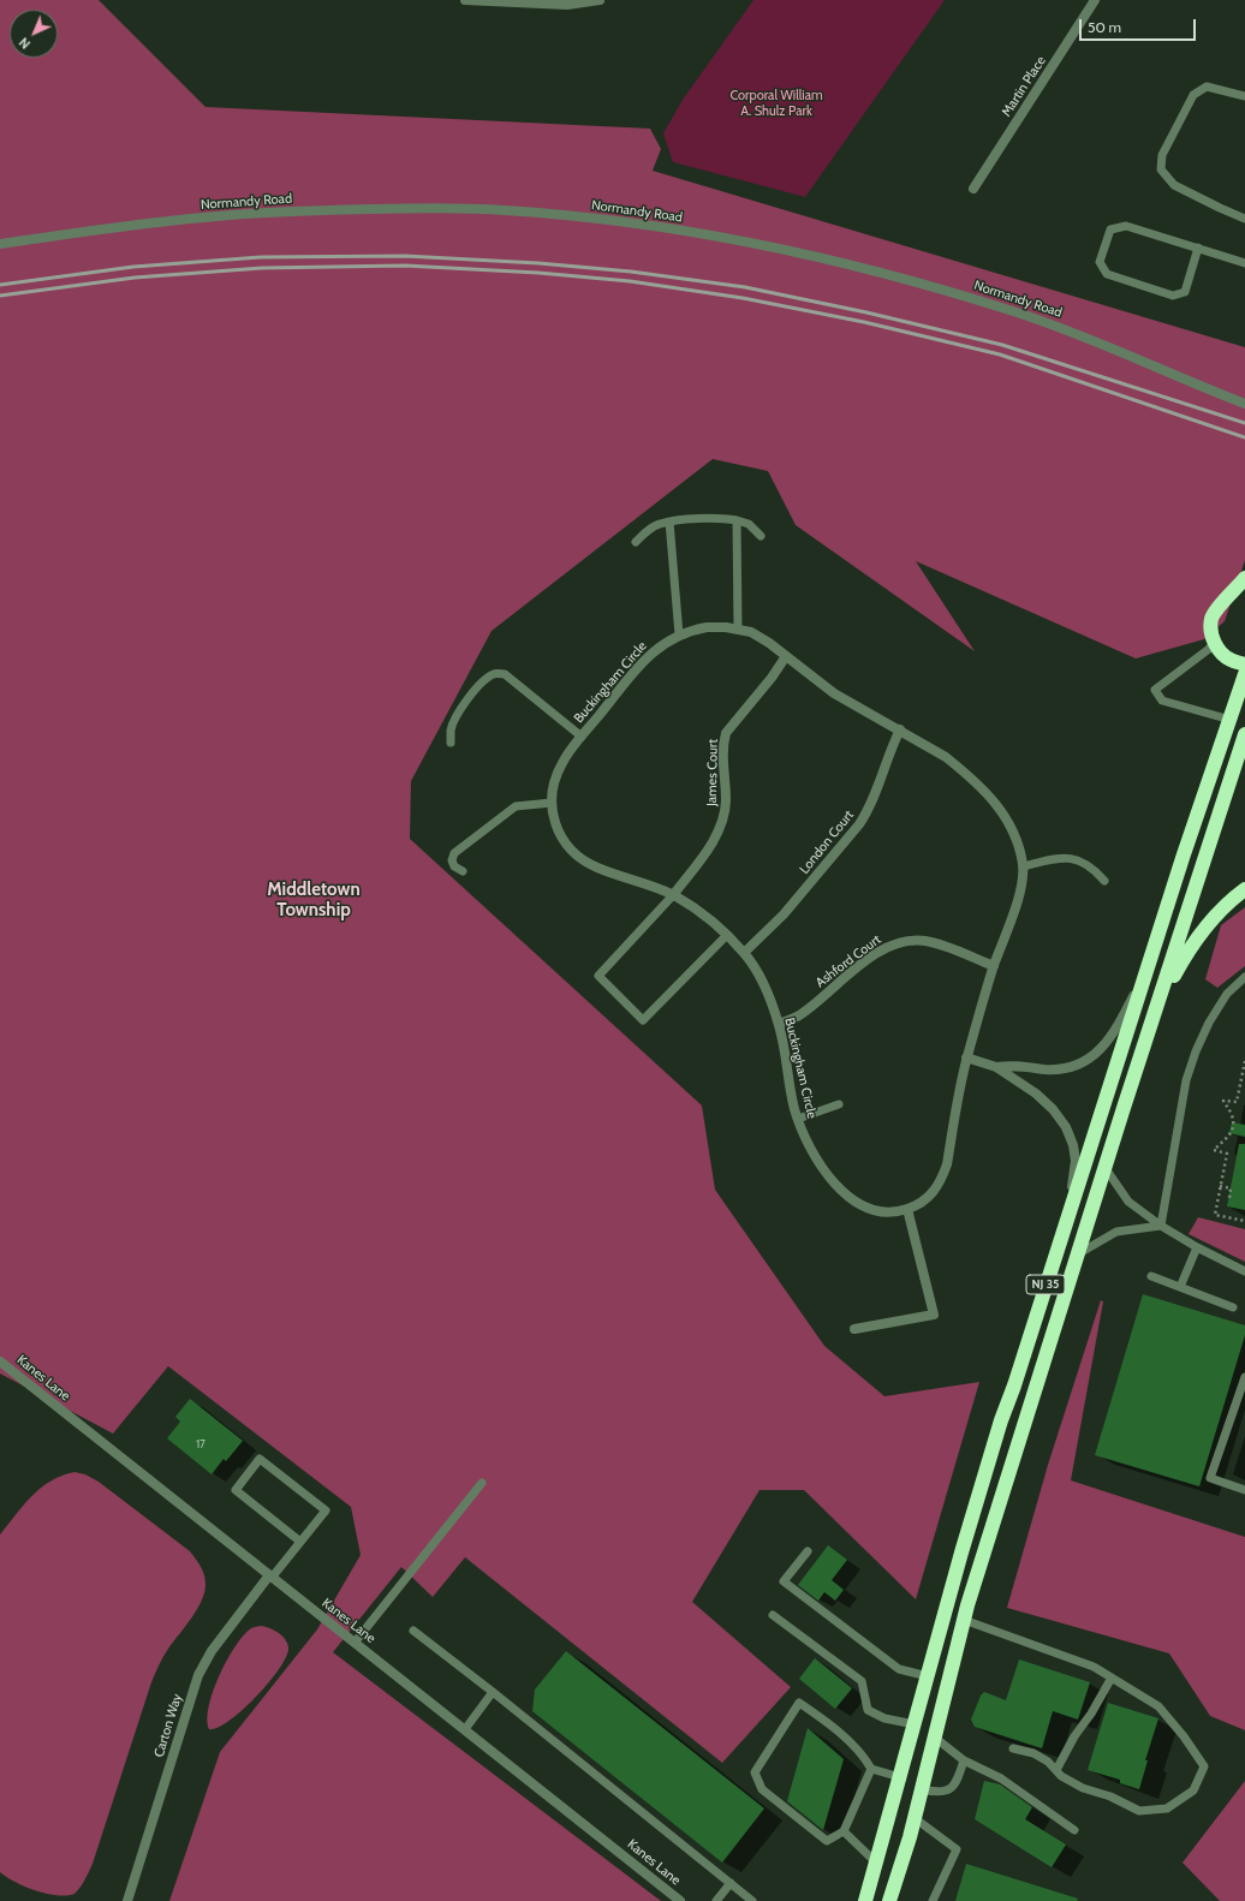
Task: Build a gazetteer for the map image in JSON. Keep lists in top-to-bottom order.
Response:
{
  "streets": {
    "highway": ["NJ 35"],
    "street": [
      "Martin Place",
      "Normandy Road",
      "Buckingham Circle",
      "James Court",
      "London Court",
      "Ashford Court",
      "Kanes Lane",
      "Carton Way"
    ]
  },
  "crossings": [
    ["Buckingham Circle", "James Court"],
    ["Buckingham Circle", "London Court"],
    ["Buckingham Circle", "Ashford Court"],
    ["Kanes Lane", "Carton Way"]
  ],
  "districts": ["Middletown Township"],
  "parks": ["Corporal William A. Shulz Park"],
  "house_numbers": ["17"],
  "scale_bar": "50 m",
  "north": "bottom left"
}
